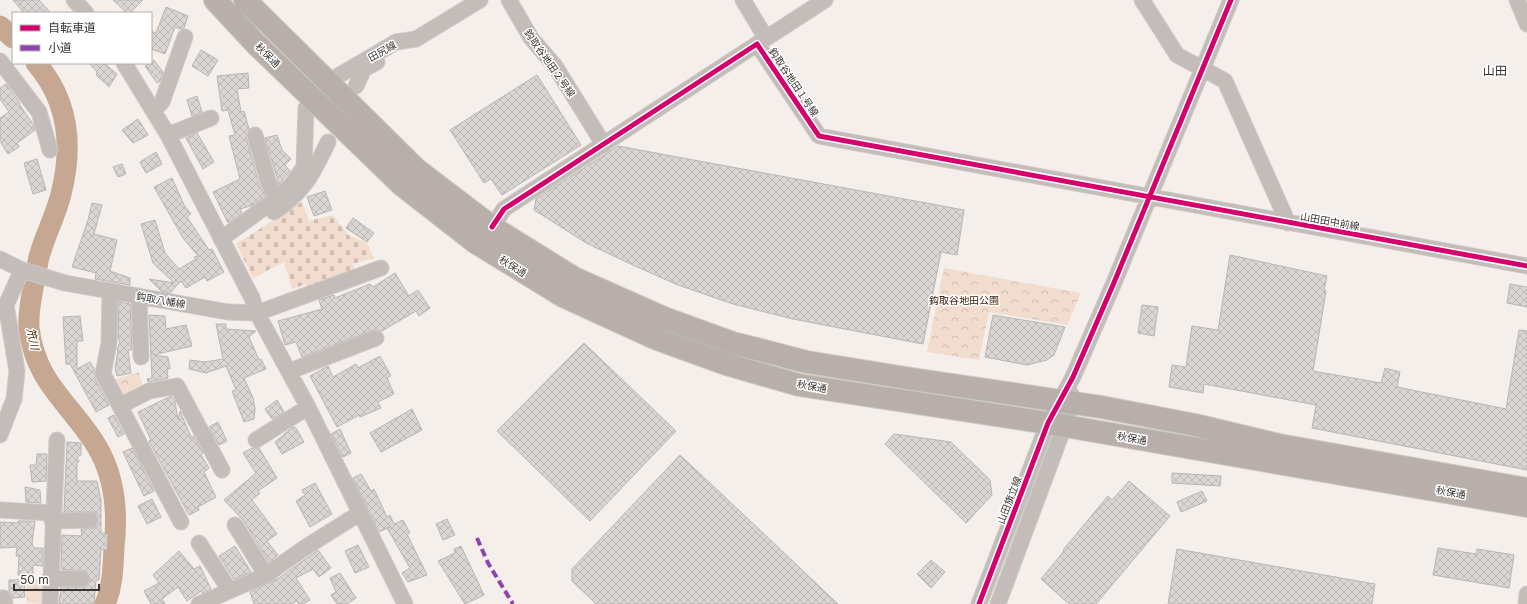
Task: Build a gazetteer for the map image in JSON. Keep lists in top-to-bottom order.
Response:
{
  "streets": {
    "highway": ["秋保通"],
    "street": [
      "田尻線",
      "鈎取谷地田２号線",
      "鈎取谷地田１号線",
      "山田田中前線",
      "鈎取八幡線",
      "山田旗立線"
    ]
  },
  "crossings": [
    ["田尻線", "秋保通"],
    ["秋保通", "鈎取谷地田１号線"],
    ["秋保通", "山田旗立線"],
    ["鈎取谷地田２号線", "鈎取谷地田１号線"],
    ["鈎取谷地田１号線", "山田田中前線"],
    ["山田田中前線", "山田旗立線"]
  ],
  "districts": ["山田"],
  "water": ["笊川"],
  "parks": ["鈎取谷地田公園"],
  "legend": ["自転車道", "小道"],
  "scale_bar": "50 m"
}
